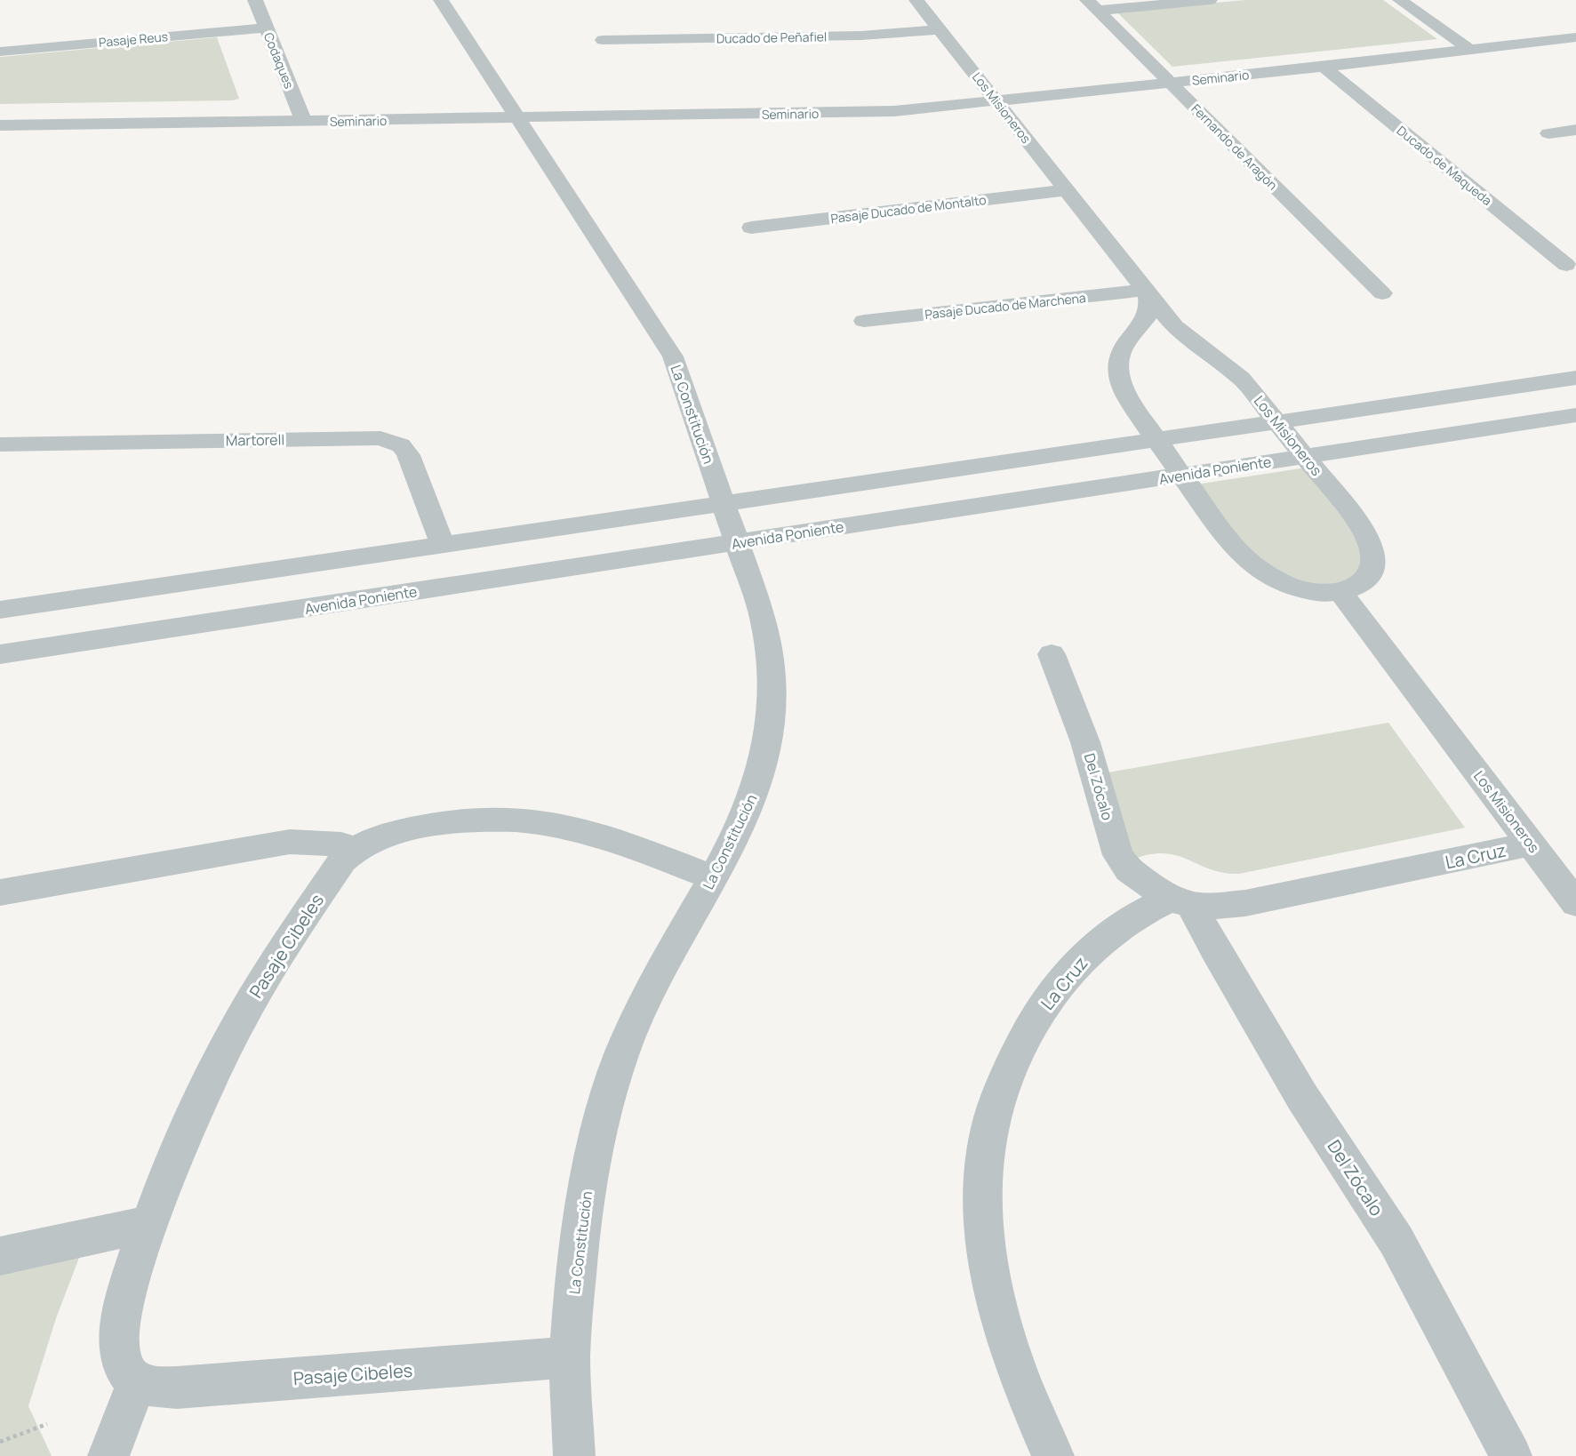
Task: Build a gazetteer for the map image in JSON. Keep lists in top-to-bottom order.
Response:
{
  "streets": {
    "street": [
      "Ducado de Peñafiel",
      "Pasaje Reus",
      "Codaques",
      "Seminario",
      "Los Misioneros",
      "Fernando de Aragón",
      "Ducado de Maqueda",
      "Pasaje Ducado de Montalto",
      "Pasaje Ducado de Marchena",
      "La Constitución",
      "Martorell",
      "Avenida Poniente",
      "Del Zócalo",
      "La Cruz",
      "Pasaje Cibeles"
    ]
  },
  "crossings": [
    ["Ducado de Peñafiel", "Los Misioneros"],
    ["Pasaje Reus", "Codaques"],
    ["Codaques", "Seminario"],
    ["Seminario", "Los Misioneros"],
    ["Seminario", "Fernando de Aragón"],
    ["Seminario", "Ducado de Maqueda"],
    ["Seminario", "La Constitución"],
    ["Los Misioneros", "Pasaje Ducado de Montalto"],
    ["Los Misioneros", "Pasaje Ducado de Marchena"],
    ["Los Misioneros", "Avenida Poniente"],
    ["Los Misioneros", "La Cruz"],
    ["La Constitución", "Avenida Poniente"],
    ["La Constitución", "Pasaje Cibeles"],
    ["Del Zócalo", "La Cruz"]
  ]
}
